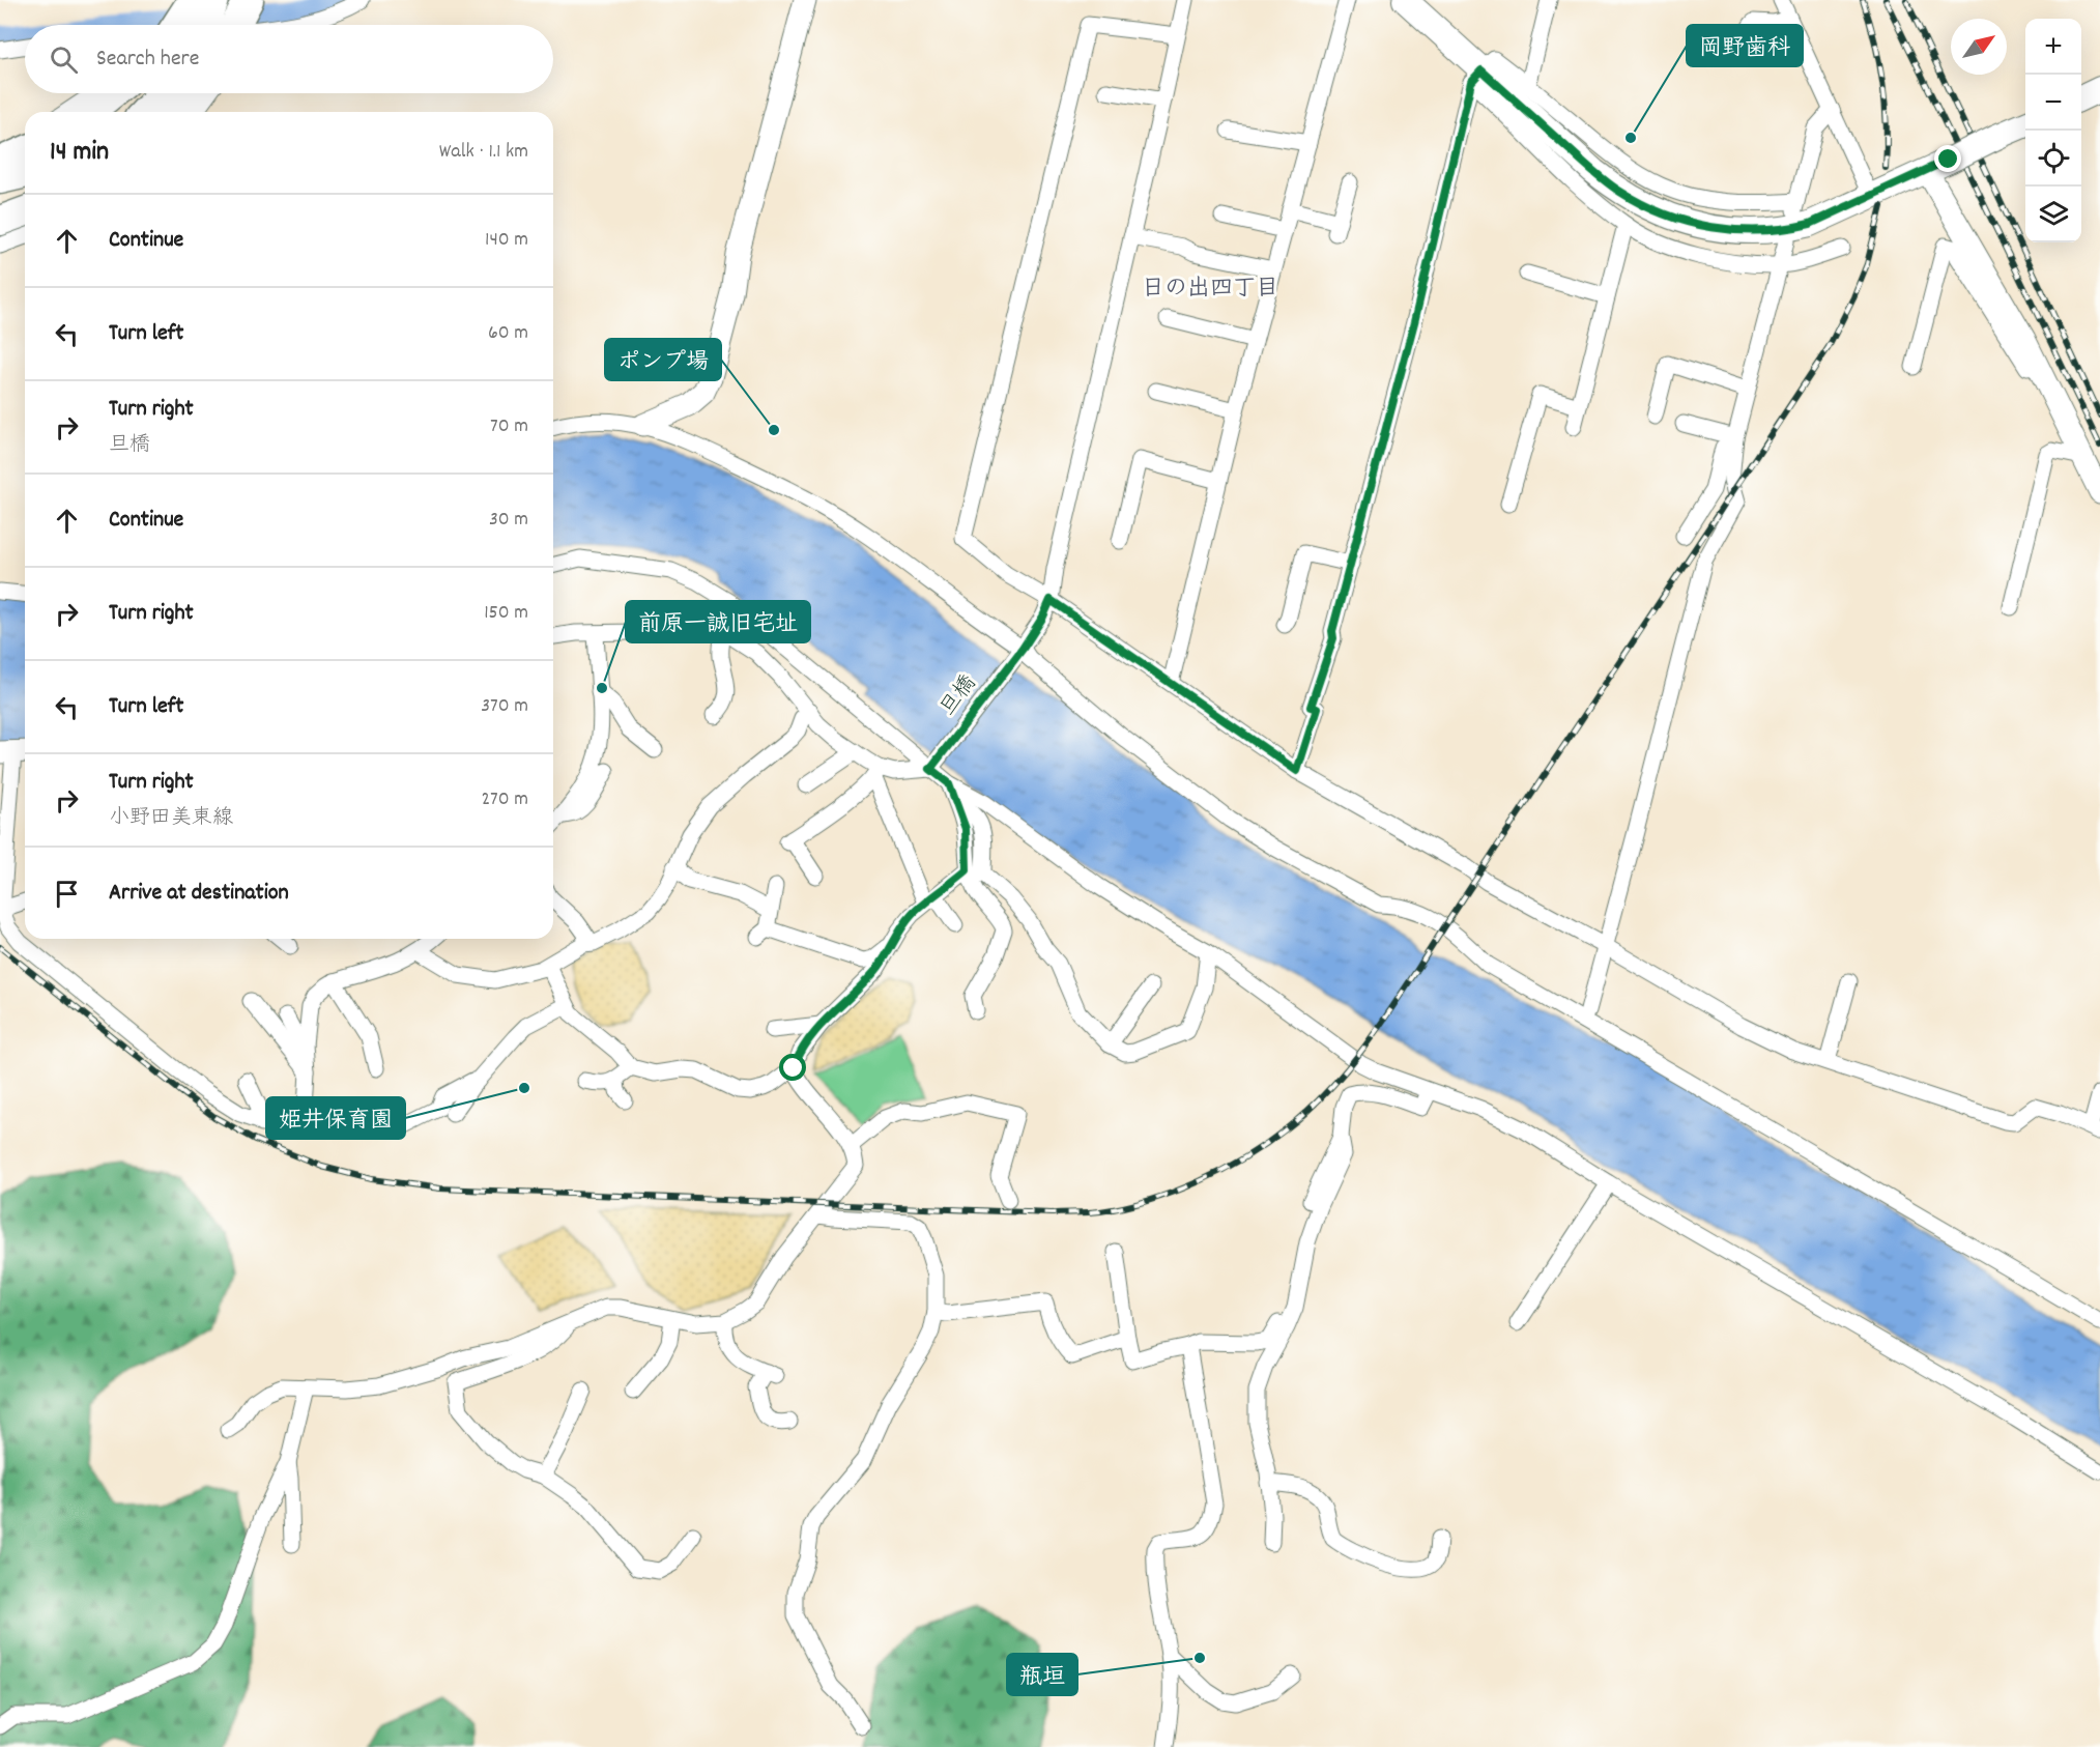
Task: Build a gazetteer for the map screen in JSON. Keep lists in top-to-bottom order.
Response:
{
  "streets": {
    "street": ["旦橋"]
  },
  "districts": ["日の出四丁目"],
  "places": [
    "岡野歯科",
    "ポンプ場",
    "前原一誠旧宅址",
    "姫井保育園",
    "瓶垣"
  ],
  "north": "top right",
  "page": {
    "map_buttons": ["+", "−"],
    "search": "Search here",
    "heading": ["14 min", "Walk · 1.1 km"],
    "list": [
      ["Continue", "140 m"],
      ["Turn left", "60 m"],
      ["Turn right", "旦橋", "70 m"],
      ["Continue", "30 m"],
      ["Turn right", "150 m"],
      ["Turn left", "370 m"],
      ["Turn right", "小野田美東線", "270 m"],
      "Arrive at destination"
    ]
  }
}
